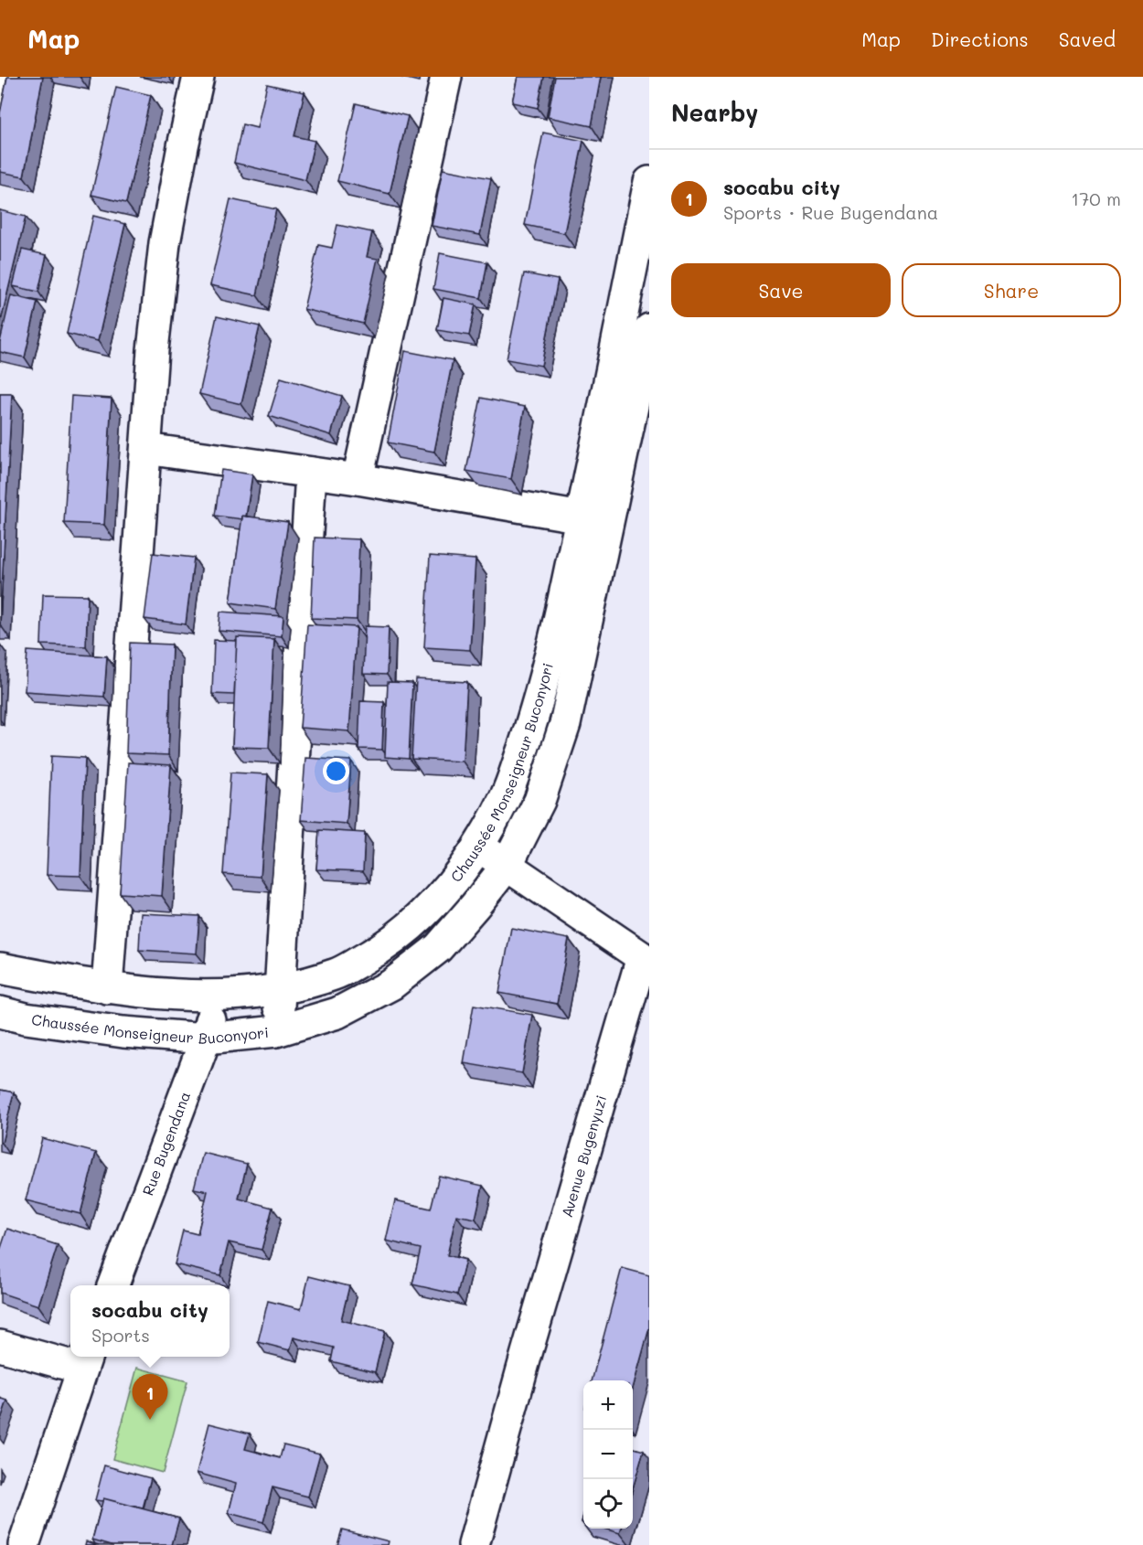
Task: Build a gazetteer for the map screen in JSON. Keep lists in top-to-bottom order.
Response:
{
  "streets": {
    "street": ["Chaussée Monseigneur Buconyori", "Rue Bugendana", "Avenue Bugenyuzi"]
  },
  "crossings": [
    ["Chaussée Monseigneur Buconyori", "Rue Bugendana"],
    ["Chaussée Monseigneur Buconyori", "Avenue Bugenyuzi"]
  ],
  "page": {
    "header": "Map",
    "nav": ["Map", "Directions", "Saved"],
    "heading": "Nearby",
    "list": [
      {
        "mark": "1",
        "name": "socabu city",
        "note": "Sports · Rue Bugendana",
        "value": "170 m"
      }
    ],
    "buttons": ["Save", "Share"],
    "popup": ["socabu city", "Sports"],
    "pins": "1",
    "map_buttons": ["+", "−"]
  }
}
